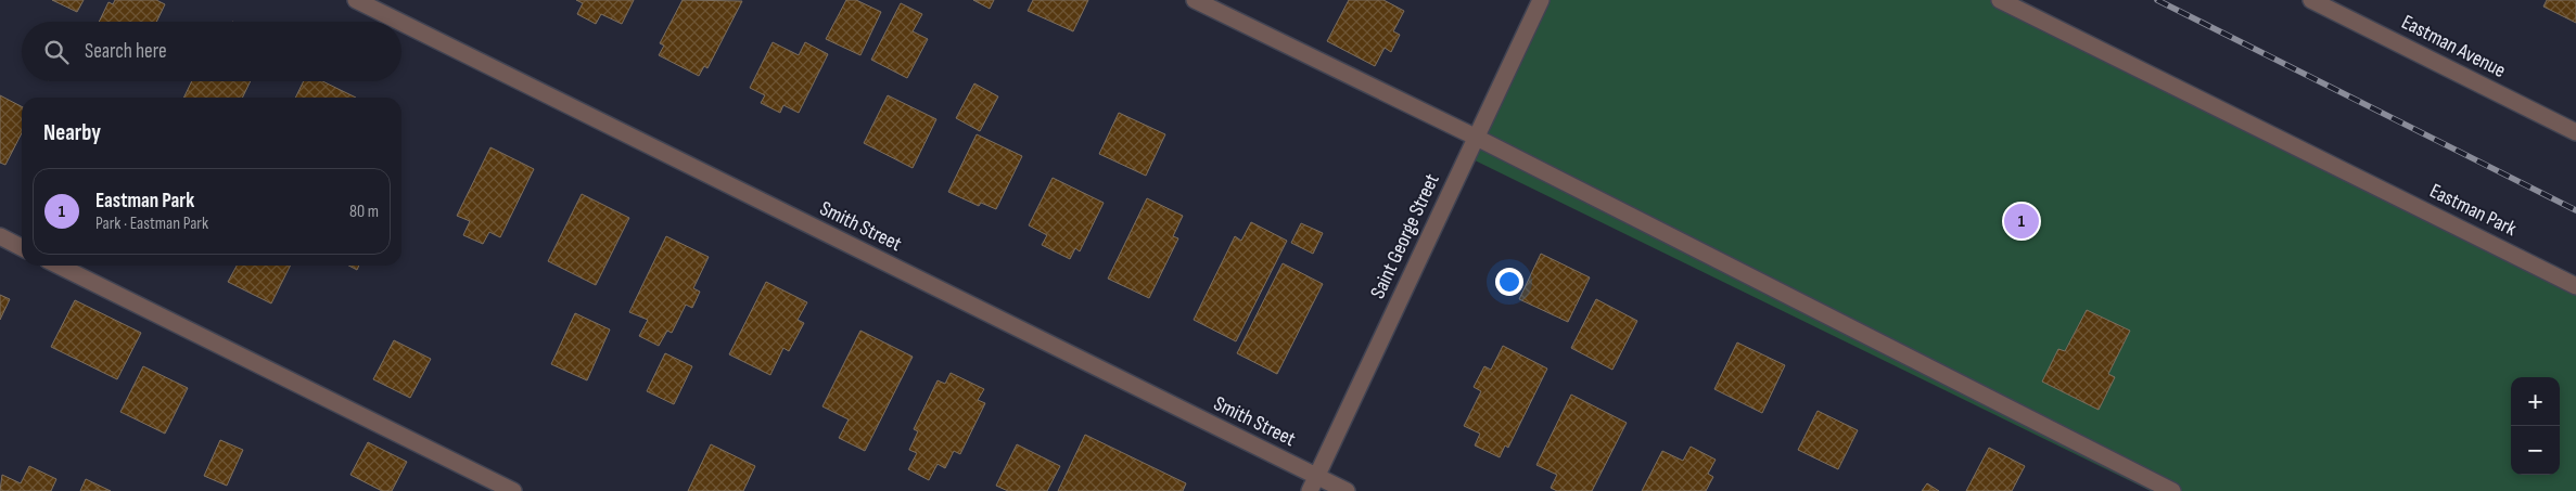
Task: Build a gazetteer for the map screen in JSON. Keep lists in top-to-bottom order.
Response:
{
  "streets": {
    "street": [
      "Eastman Avenue",
      "Eastman Park",
      "Smith Street",
      "Saint George Street"
    ]
  },
  "crossings": [
    ["Smith Street", "Saint George Street"]
  ],
  "page": {
    "search": "Search here",
    "heading": "Nearby",
    "list": [
      {
        "mark": "1",
        "name": "Eastman Park",
        "note": "Park · Eastman Park",
        "value": "80 m"
      }
    ],
    "pins": "1",
    "map_buttons": ["+", "−"]
  }
}
